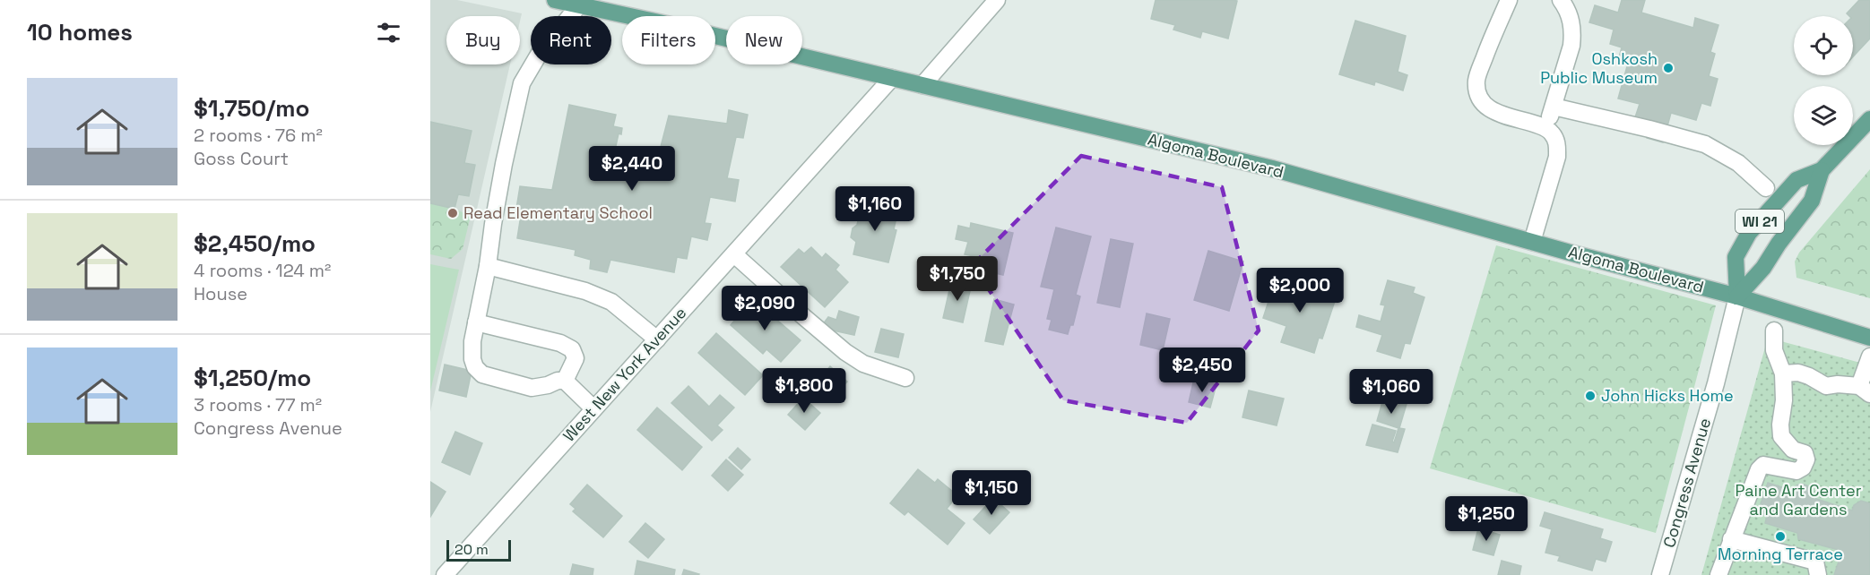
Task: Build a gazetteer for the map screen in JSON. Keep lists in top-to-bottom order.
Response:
{
  "streets": {
    "main road": ["Algoma Boulevard", "WI 21", "Congress Avenue"],
    "street": ["West New York Avenue"]
  },
  "crossings": [
    ["Algoma Boulevard", "West New York Avenue"],
    ["Algoma Boulevard", "Congress Avenue"]
  ],
  "parks": ["Paine Art Center and Gardens"],
  "places": [
    "Oshkosh Public Museum",
    "Read Elementary School",
    "John Hicks Home",
    "Morning Terrace"
  ],
  "scale_bar": "20 m",
  "page": {
    "heading": "10 homes",
    "chip": [
      "Buy",
      "Rent",
      "Filters",
      "New"
    ],
    "list": [
      {
        "name": "$1,750/mo",
        "note": "2 rooms · 76 m² · Goss Court"
      },
      {
        "name": "$2,450/mo",
        "note": "4 rooms · 124 m² · House"
      },
      {
        "name": "$1,250/mo",
        "note": "3 rooms · 77 m² · Congress Avenue"
      }
    ],
    "price": [
      "$2,440",
      "$1,160",
      "$1,750",
      "$2,000",
      "$2,090",
      "$2,450",
      "$1,800",
      "$1,060",
      "$1,150",
      "$1,250"
    ],
    "scale": "20 m"
  }
}
